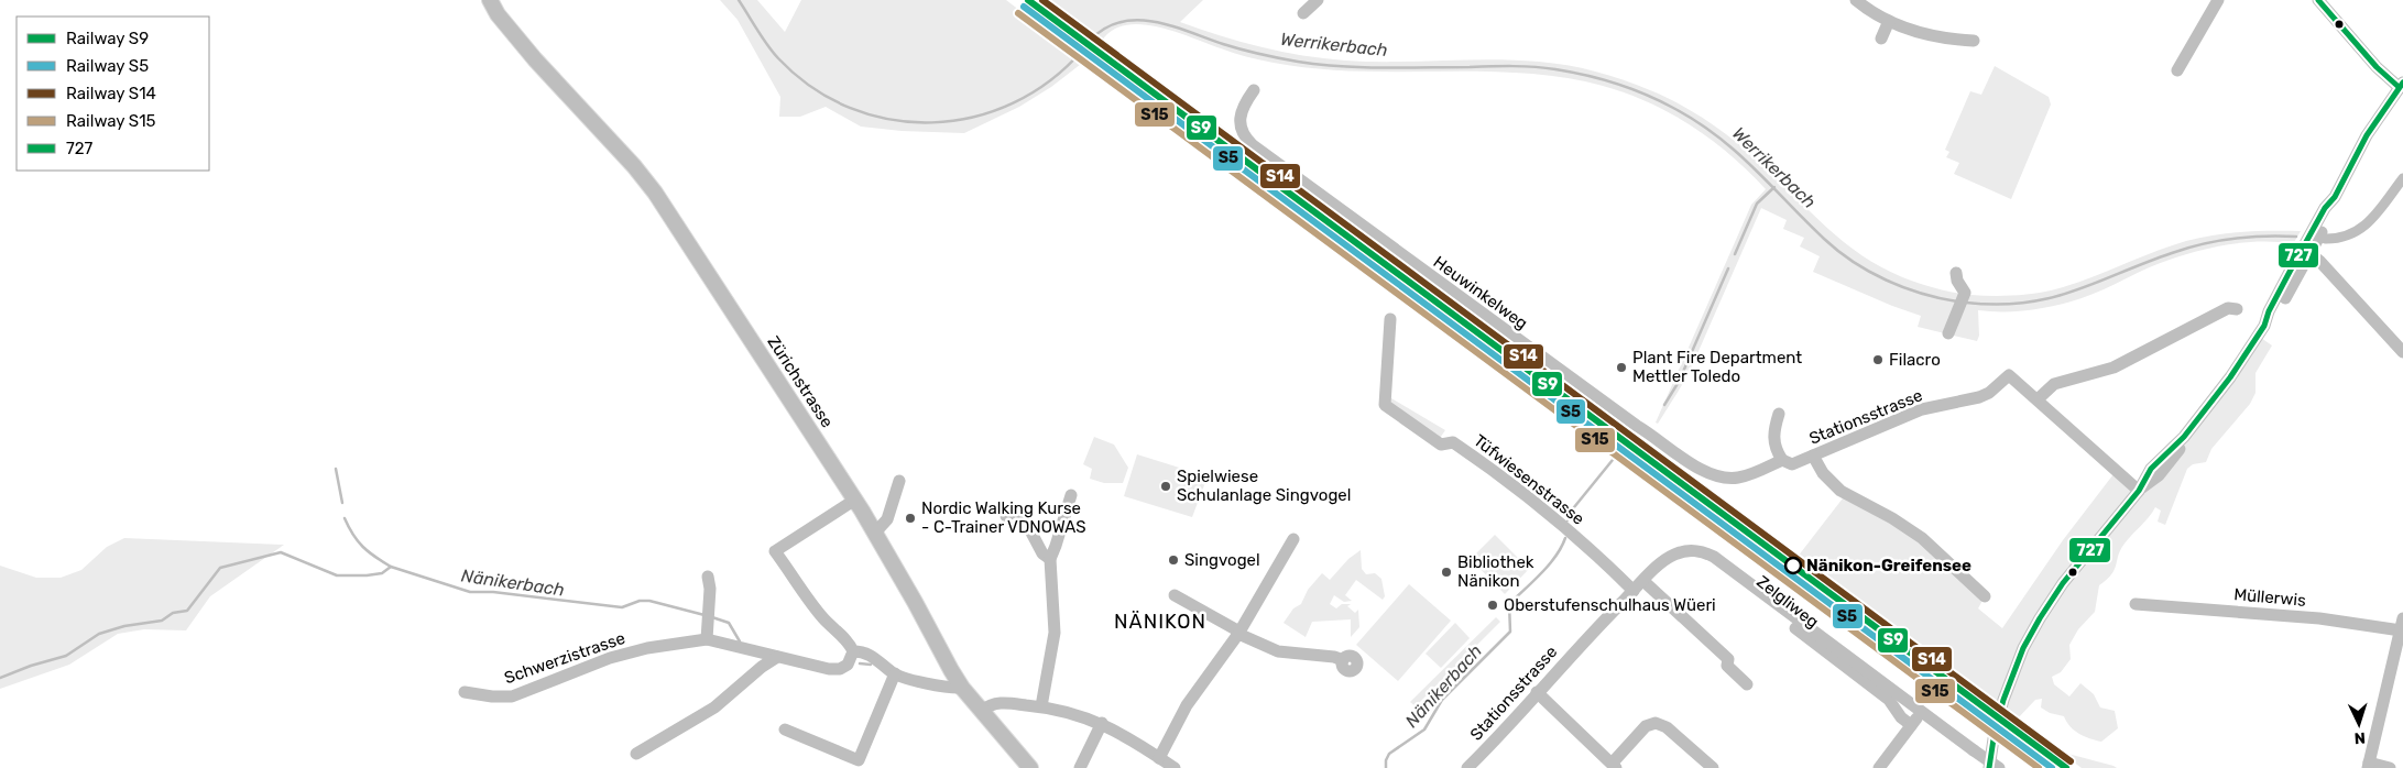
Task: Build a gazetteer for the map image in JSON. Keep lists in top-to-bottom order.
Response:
{
  "streets": {
    "main road": ["Zürichstrasse"],
    "street": [
      "Heuwinkelweg",
      "Stationsstrasse",
      "Tüfwiesenstrasse",
      "Müllerwis",
      "Zelgliweg",
      "Schwerzistrasse"
    ]
  },
  "crossings": [
    ["Heuwinkelweg", "Stationsstrasse"],
    ["Stationsstrasse", "Tüfwiesenstrasse"],
    ["Stationsstrasse", "Zelgliweg"]
  ],
  "districts": ["NÄNIKON"],
  "water": ["Werrikerbach", "Nänikerbach"],
  "places": [
    "Filacro",
    "Plant Fire Department Mettler Toledo",
    "Spielwiese Schulanlage Singvogel",
    "Nordic Walking Kurse - C-Trainer VDNOWAS",
    "Singvogel",
    "Nänikon-Greifensee",
    "Bibliothek Nänikon",
    "Oberstufenschulhaus Wüeri"
  ],
  "lines": [
    "rail line S9",
    "rail line S14",
    "transit line 727",
    "rail line S5",
    "rail line S15"
  ],
  "legend": [
    "Railway S9",
    "Railway S5",
    "Railway S14",
    "Railway S15",
    "727"
  ],
  "north": "bottom"
}
